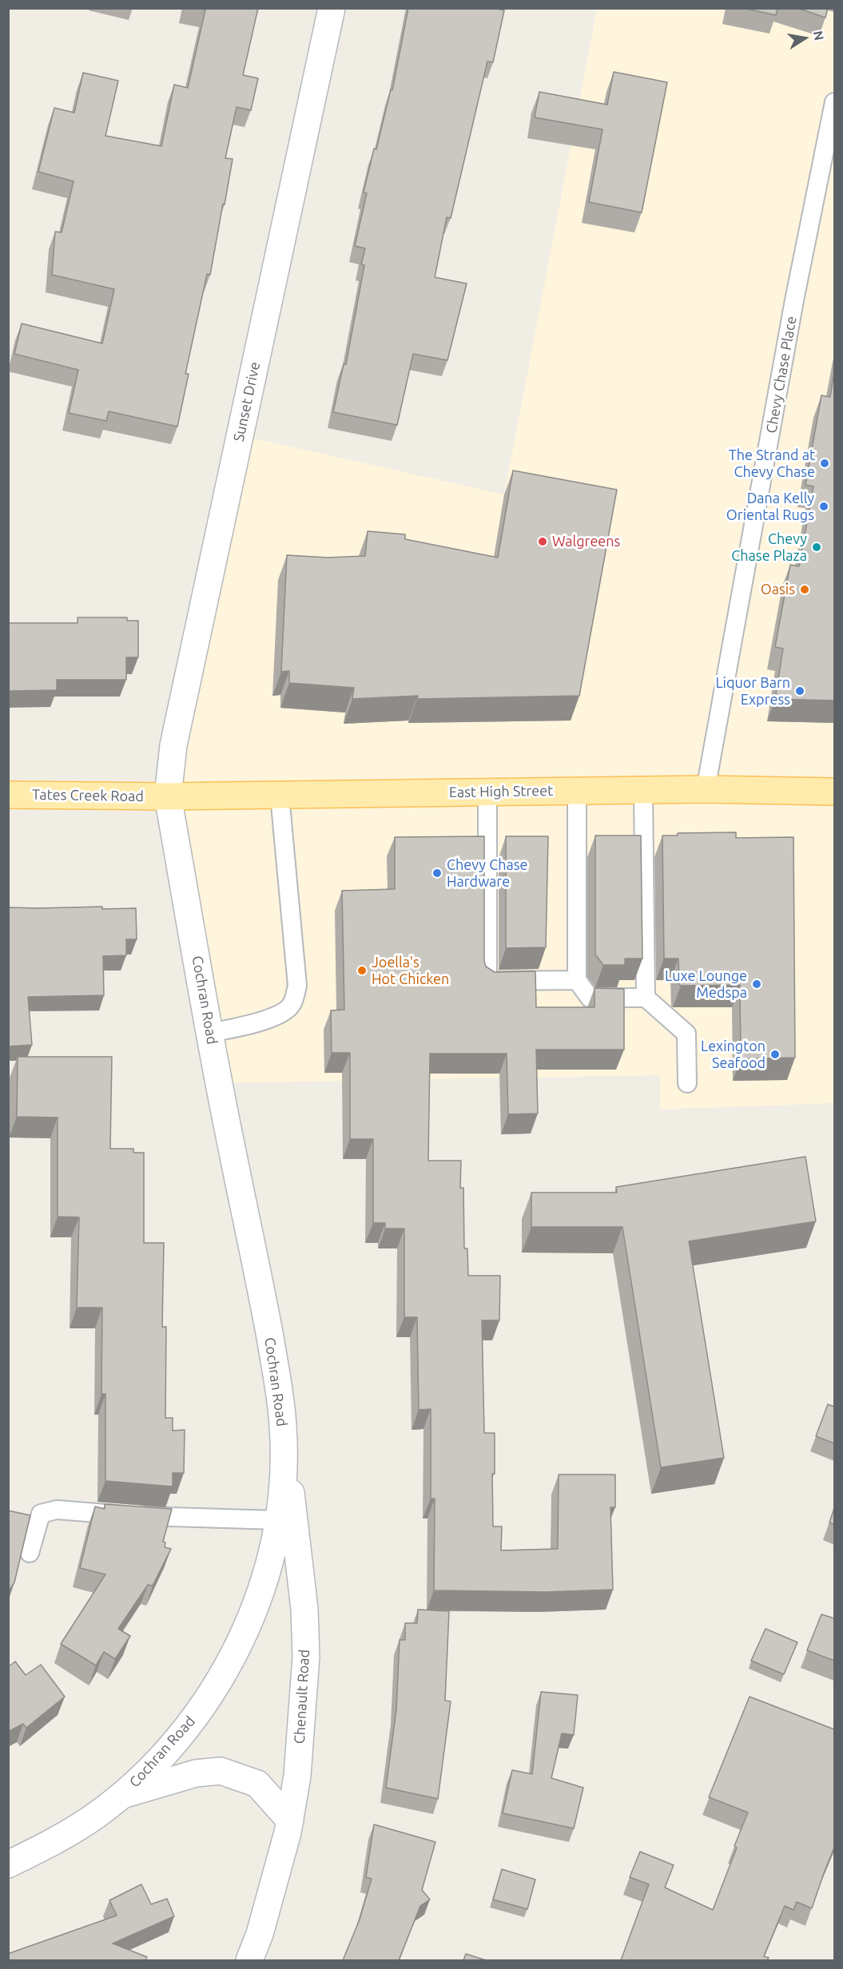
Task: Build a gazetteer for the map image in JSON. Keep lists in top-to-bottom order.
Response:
{
  "streets": {
    "main road": ["East High Street", "Tates Creek Road"],
    "street": ["Sunset Drive", "Cochran Road", "Chenault Road"],
    "lane": ["Chevy Chase Place"]
  },
  "crossings": [
    ["Chevy Chase Place", "East High Street"],
    ["Sunset Drive", "East High Street"],
    ["Sunset Drive", "Tates Creek Road"],
    ["Sunset Drive", "Cochran Road"],
    ["East High Street", "Tates Creek Road"],
    ["East High Street", "Cochran Road"],
    ["Tates Creek Road", "Cochran Road"],
    ["Cochran Road", "Chenault Road"]
  ],
  "places": [
    "The Strand at Chevy Chase",
    "Dana Kelly Oriental Rugs",
    "Walgreens",
    "Chevy Chase Plaza",
    "Oasis",
    "Liquor Barn Express",
    "Chevy Chase Hardware",
    "Joella's Hot Chicken",
    "Luxe Lounge Medspa",
    "Lexington Seafood"
  ],
  "north": "right"
}
